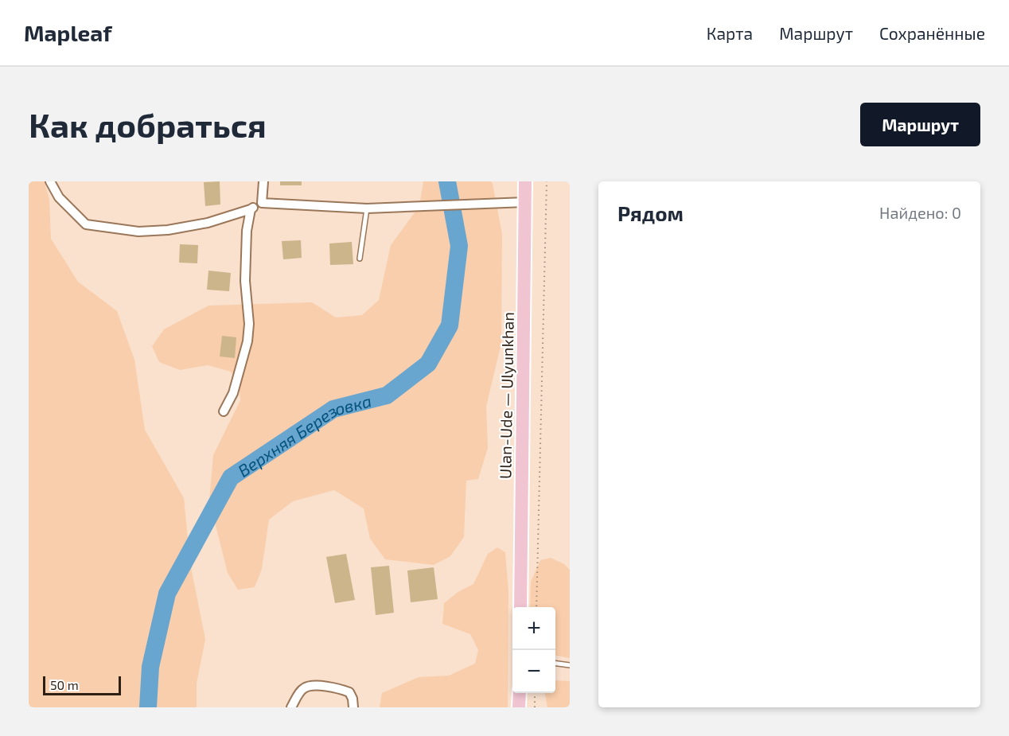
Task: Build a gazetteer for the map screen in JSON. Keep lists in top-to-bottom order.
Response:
{
  "streets": {
    "main road": ["Ulan-Ude — Ulyunkhan"]
  },
  "water": ["Верхняя Березовка"],
  "scale_bar": "50 m",
  "page": {
    "header": "Mapleaf",
    "nav": ["Карта", "Маршрут", "Сохранённые"],
    "buttons": "Маршрут",
    "title": "Как добраться",
    "heading": ["Рядом", "Найдено: 0"],
    "map_buttons": ["+", "−"],
    "scale": "50 m"
  }
}
